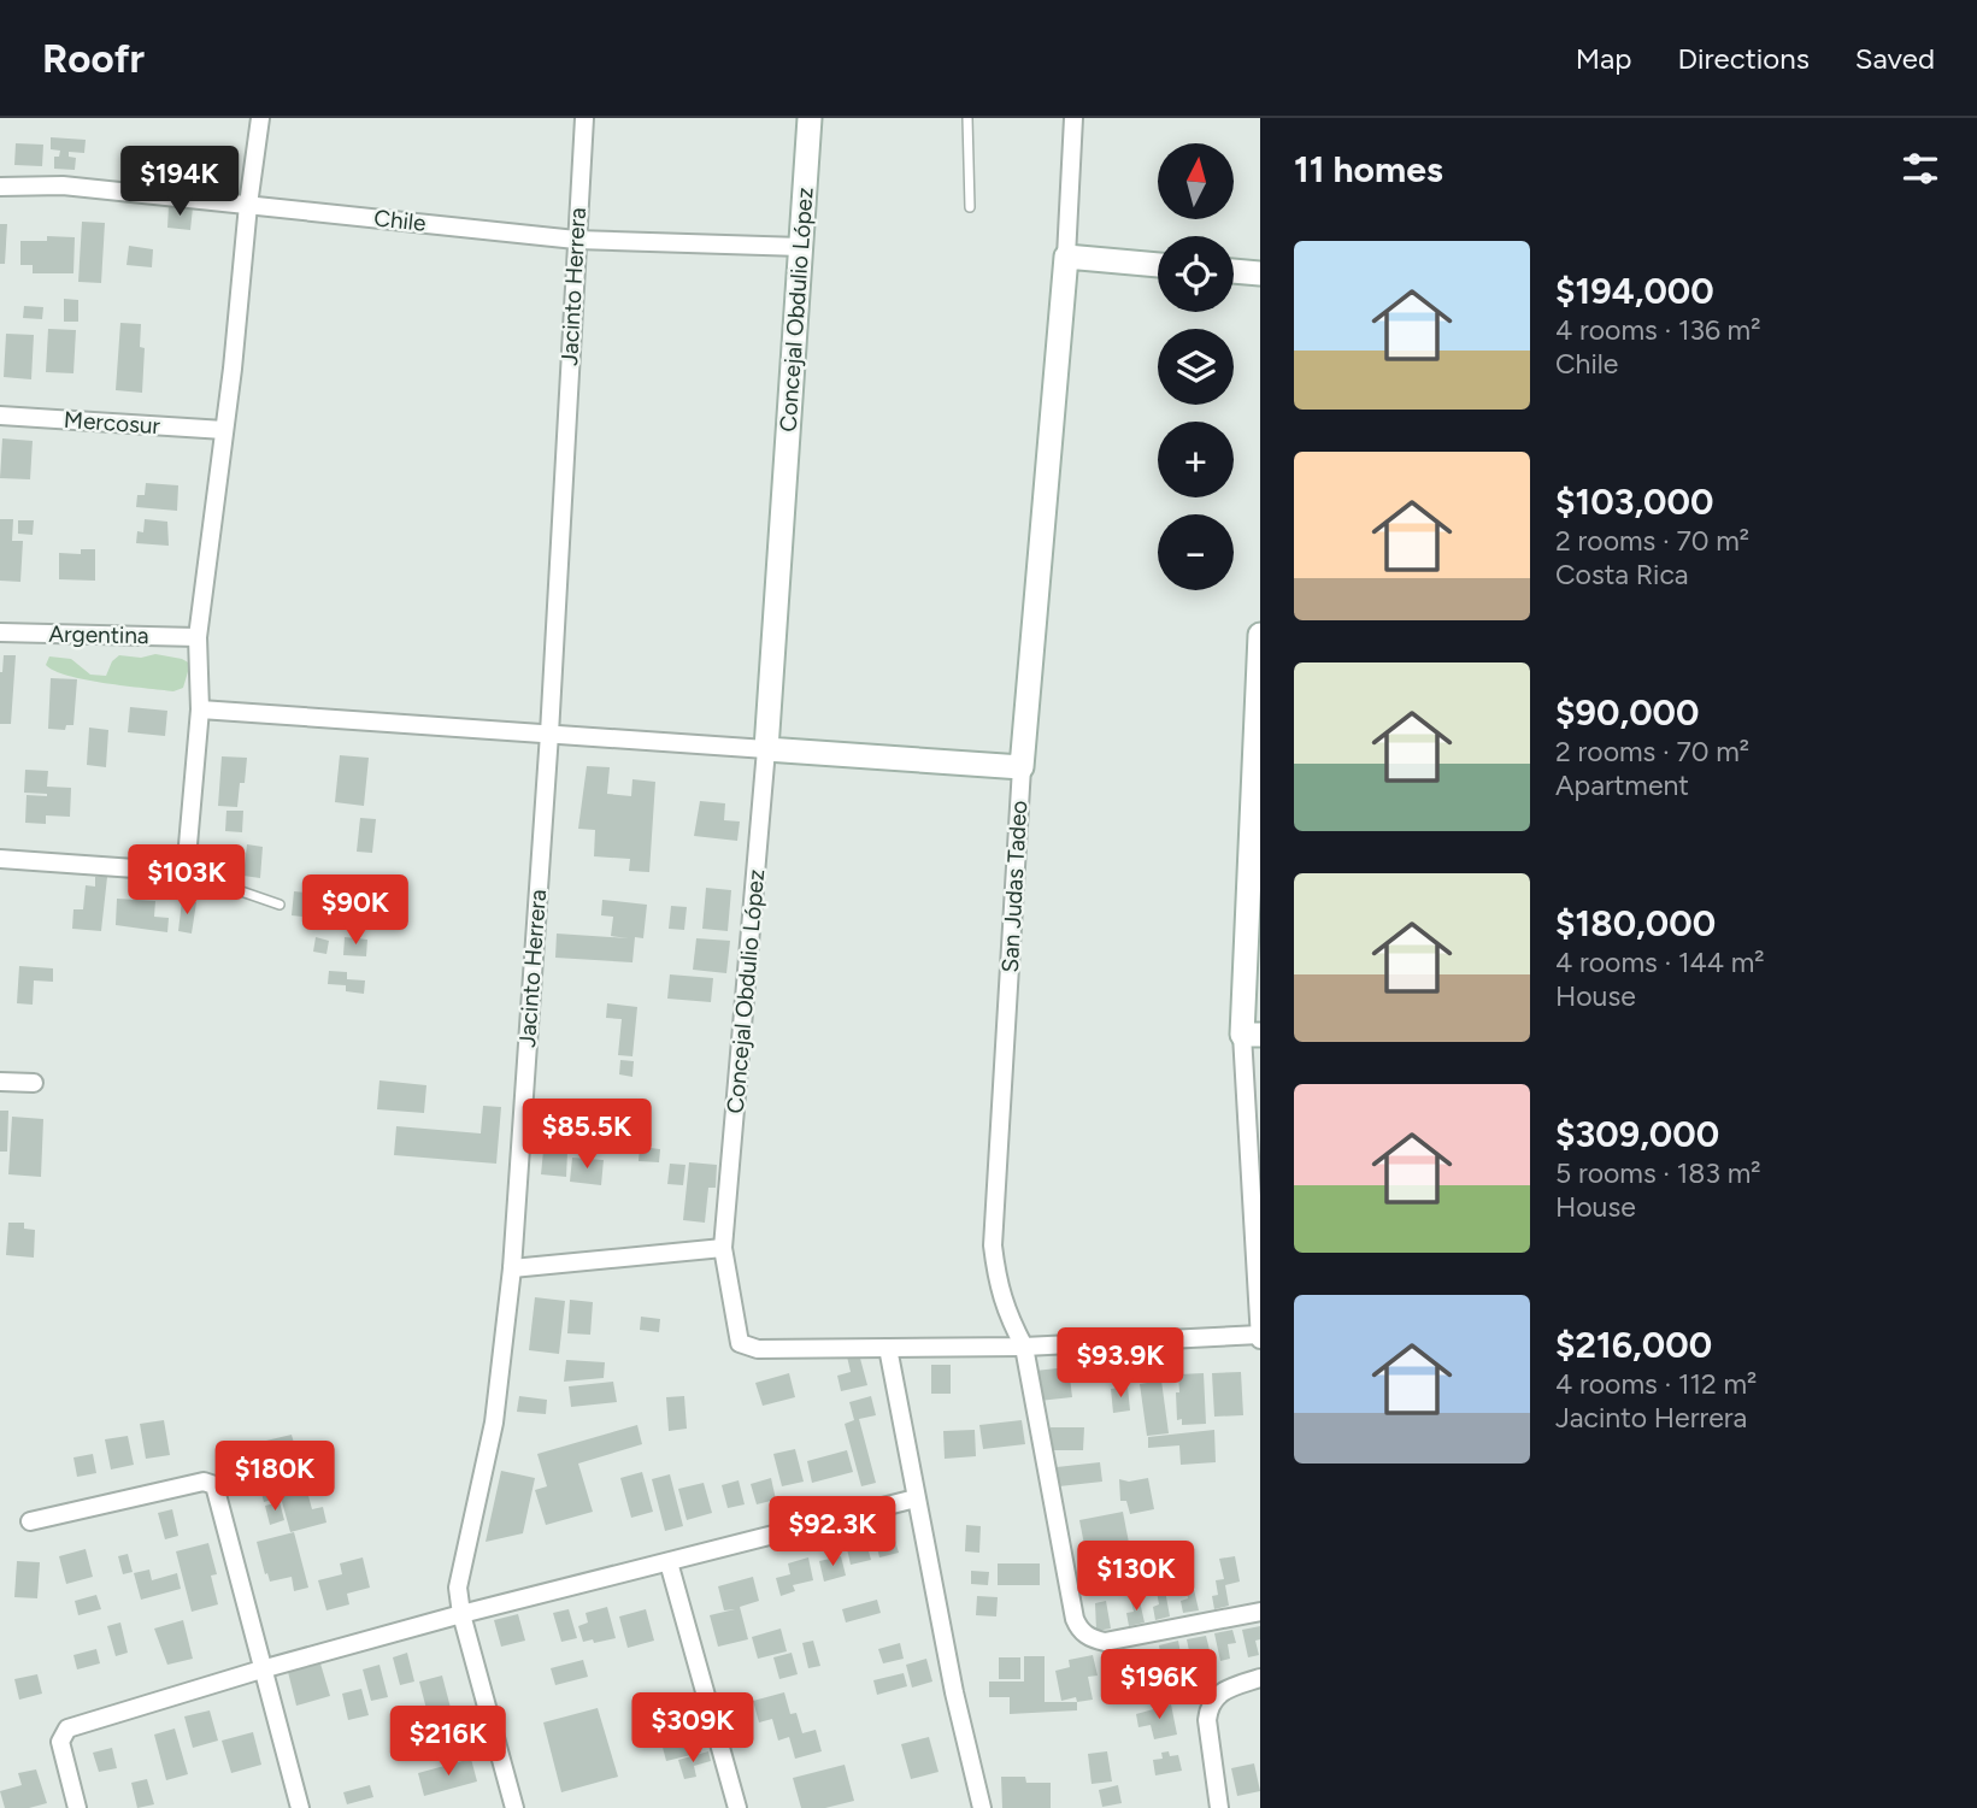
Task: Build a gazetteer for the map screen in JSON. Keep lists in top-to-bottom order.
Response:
{
  "streets": {
    "street": [
      "Chile",
      "Jacinto Herrera",
      "Concejal Obdulio López",
      "Mercosur",
      "Argentina",
      "San Judas Tadeo"
    ]
  },
  "crossings": [
    ["Chile", "Jacinto Herrera"],
    ["Chile", "Concejal Obdulio López"],
    ["Concejal Obdulio López", "San Judas Tadeo"]
  ],
  "north": "top",
  "page": {
    "header": "Roofr",
    "nav": ["Map", "Directions", "Saved"],
    "heading": "11 homes",
    "map_buttons": ["+", "−"],
    "price": [
      "$194K",
      "$103K",
      "$90K",
      "$85.5K",
      "$93.9K",
      "$180K",
      "$92.3K",
      "$130K",
      "$196K",
      "$309K",
      "$216K"
    ],
    "list": [
      {
        "name": "$194,000",
        "note": "4 rooms · 136 m² · Chile"
      },
      {
        "name": "$103,000",
        "note": "2 rooms · 70 m² · Costa Rica"
      },
      {
        "name": "$90,000",
        "note": "2 rooms · 70 m² · Apartment"
      },
      {
        "name": "$180,000",
        "note": "4 rooms · 144 m² · House"
      },
      {
        "name": "$309,000",
        "note": "5 rooms · 183 m² · House"
      },
      {
        "name": "$216,000",
        "note": "4 rooms · 112 m² · Jacinto Herrera"
      }
    ]
  }
}
